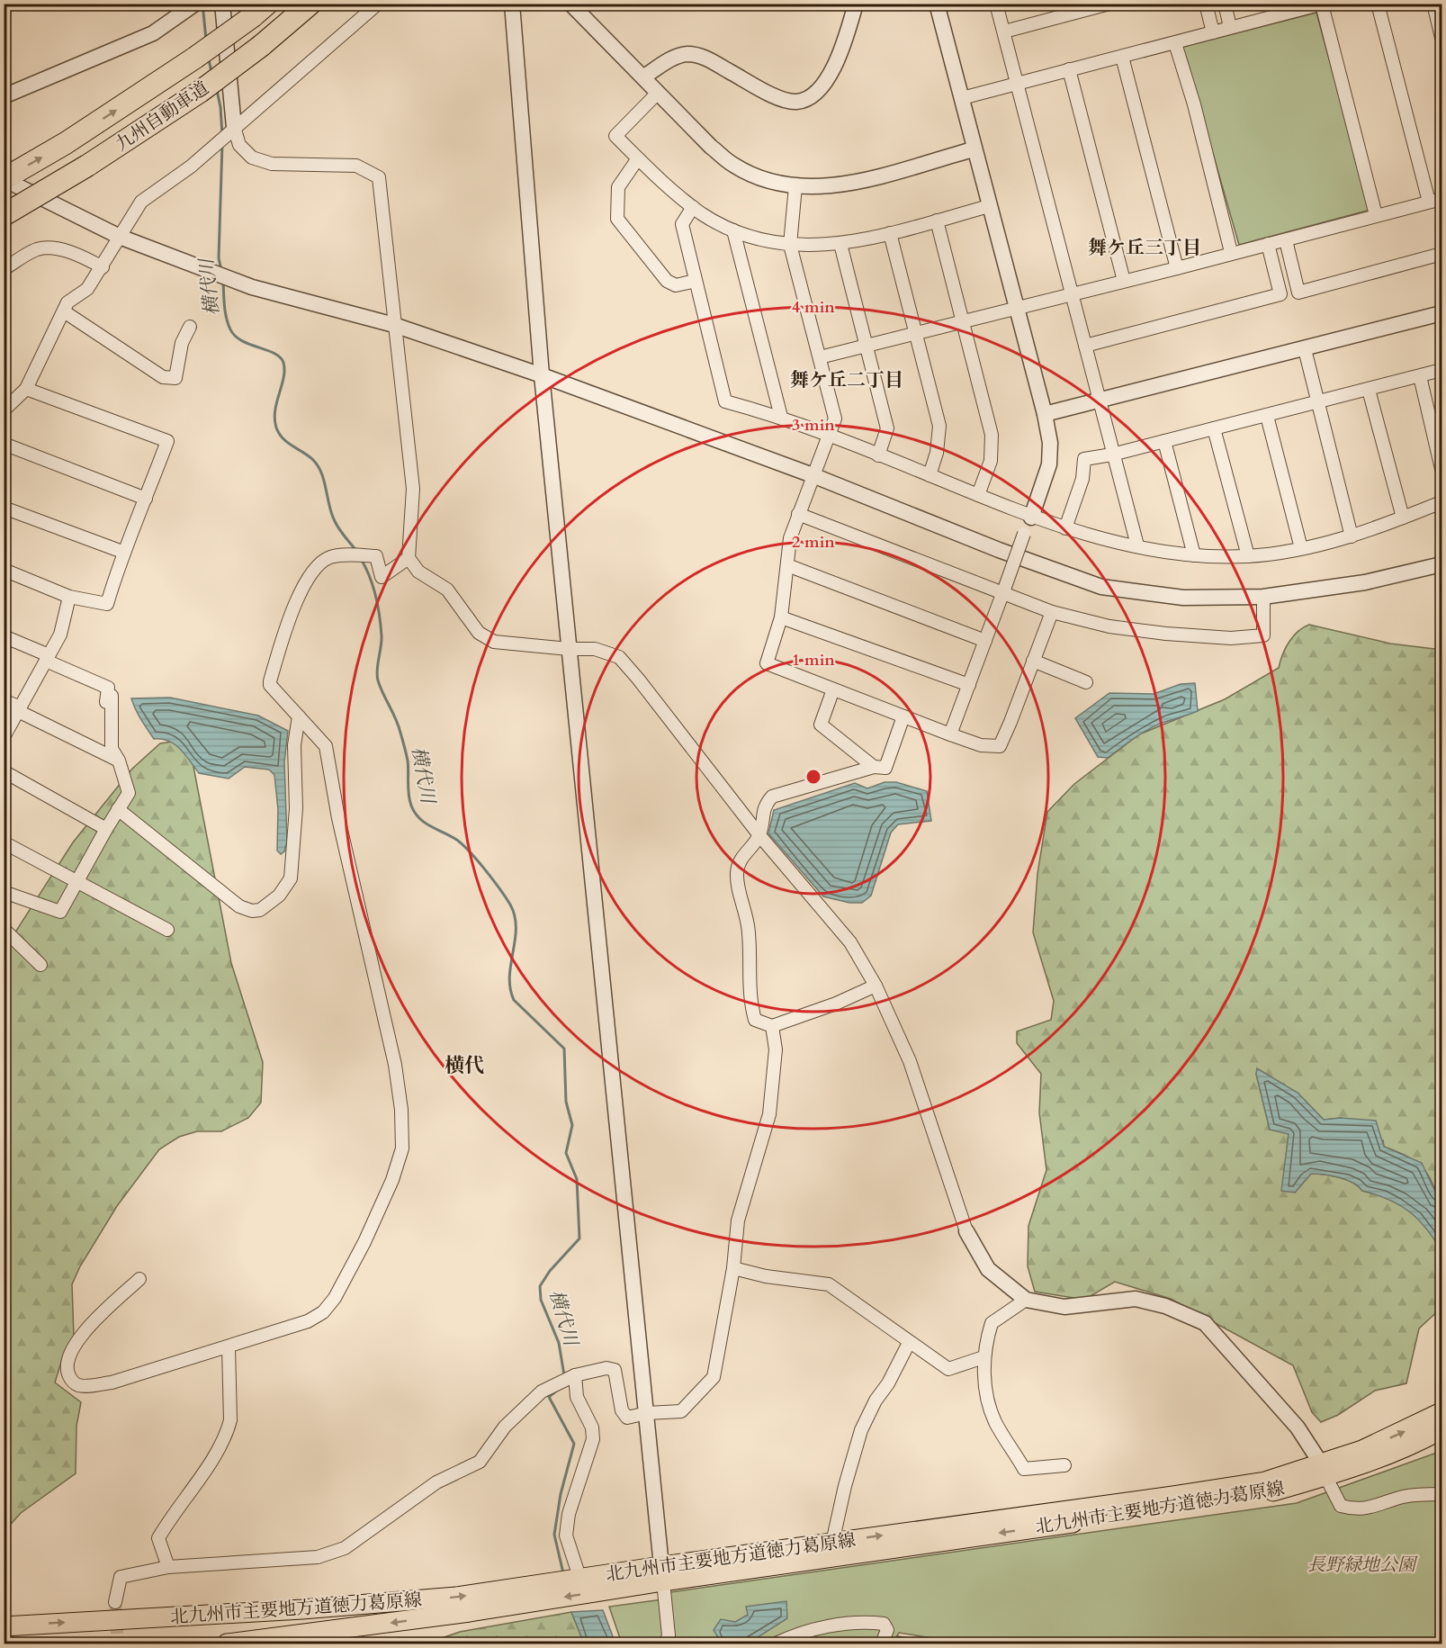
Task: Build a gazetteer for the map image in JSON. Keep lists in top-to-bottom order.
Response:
{
  "streets": {
    "highway": ["九州自動車道"],
    "main road": ["北九州市主要地方道徳力葛原線"]
  },
  "districts": ["舞ケ丘三丁目", "舞ケ丘二丁目", "横代"],
  "water": ["横代川"],
  "parks": ["長野緑地公園"],
  "rings": [
    "4 min",
    "3 min",
    "2 min",
    "1 min"
  ]
}
